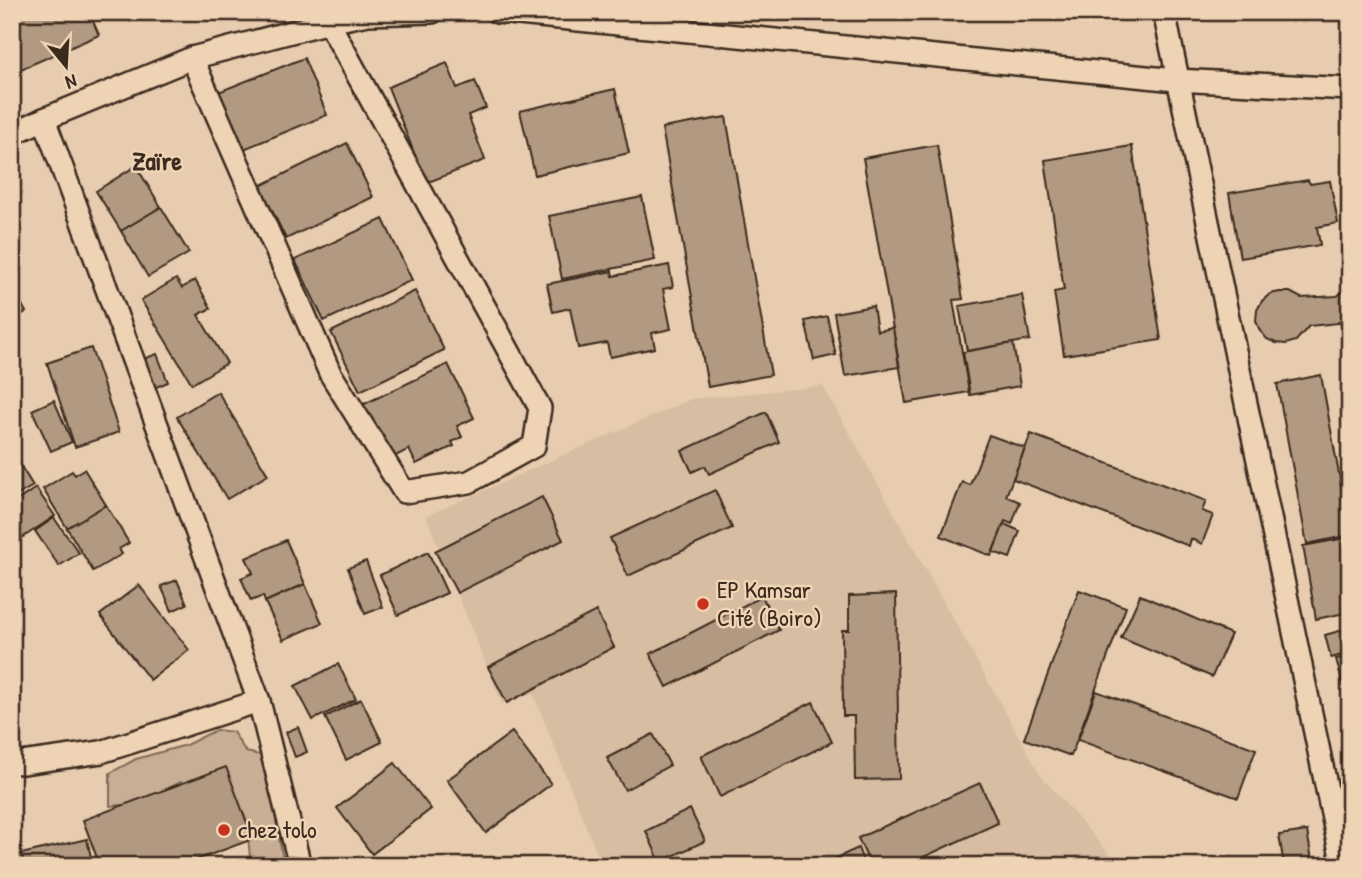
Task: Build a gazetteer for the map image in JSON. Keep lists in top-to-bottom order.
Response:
{
  "districts": ["Zaïre"],
  "places": ["EP Kamsar Cité (Boiro)", "chez tolo"],
  "north": "bottom"
}
